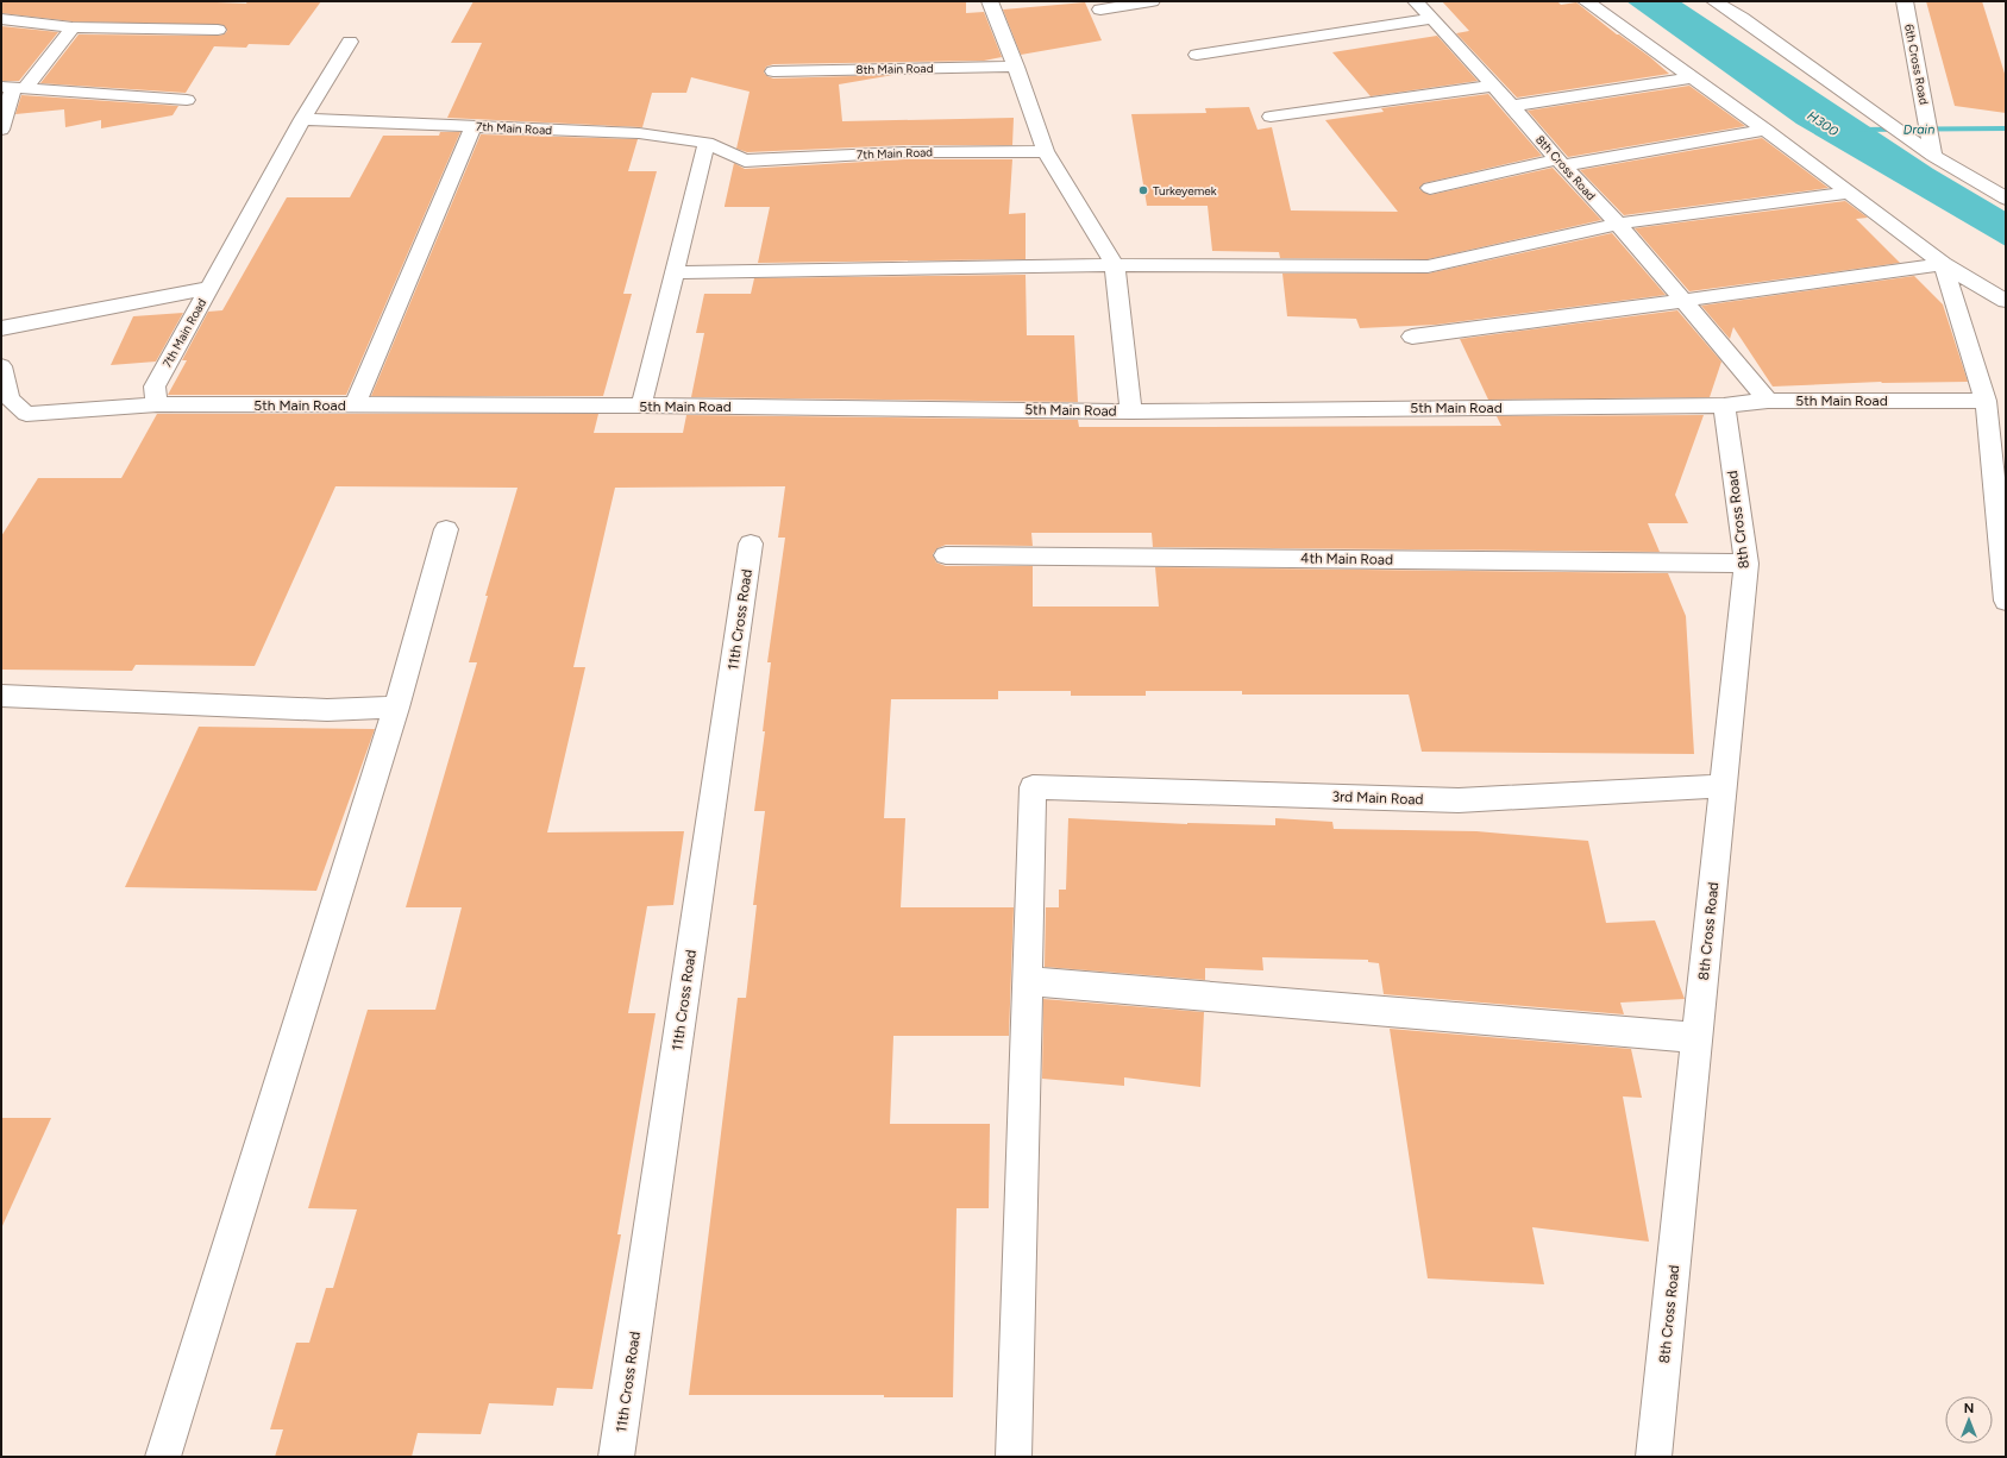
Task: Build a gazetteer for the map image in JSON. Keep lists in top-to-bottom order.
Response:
{
  "streets": {
    "street": [
      "6th Cross Road",
      "8th Main Road",
      "7th Main Road",
      "8th Cross Road",
      "5th Main Road",
      "4th Main Road",
      "11th Cross Road",
      "3rd Main Road"
    ]
  },
  "crossings": [
    ["7th Main Road", "5th Main Road"],
    ["8th Cross Road", "5th Main Road"],
    ["8th Cross Road", "4th Main Road"],
    ["8th Cross Road", "3rd Main Road"]
  ],
  "water": ["H300", "Drain"],
  "places": ["Turkeyemek"],
  "north": "top"
}
